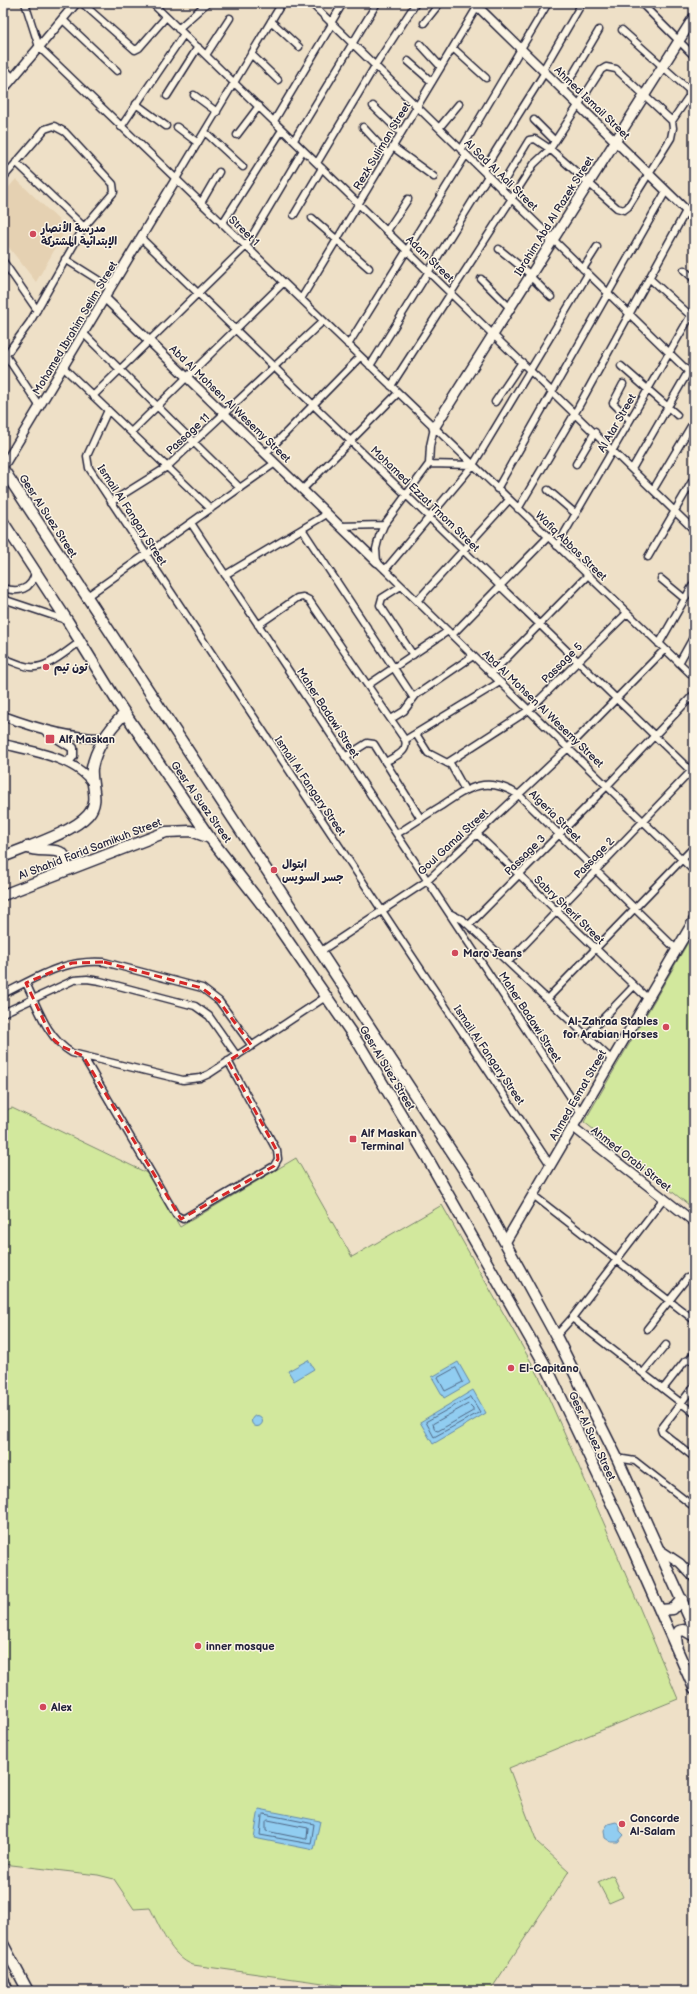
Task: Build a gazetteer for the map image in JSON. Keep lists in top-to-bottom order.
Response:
{
  "streets": {
    "main road": [
      "Ibrahim Abd Al Razek Street",
      "Gesr Al Suez Street",
      "Al Shahid Farid Samikuh Street",
      "Ahmed Esmat Street"
    ],
    "street": [
      "Ahmed Ismail Street",
      "Rezk Suliman Street",
      "Al Sad Al Aali Street",
      "Street 1",
      "Adam Street",
      "Mohamed Ibrahim Selim Street",
      "Abd Al Mohsen Al Wesemy Street",
      "Al Atar Street",
      "Passage 11",
      "Mohamed Ezzat Tmom Street",
      "Ismail Al Fangary Street",
      "Wafiq Abbas Street",
      "Passage 5",
      "Maher Badawi Street",
      "Algeria Street",
      "Goul Gamal Street",
      "Passage 3",
      "Passage 2",
      "Sabry Sherif Street",
      "Ahmed Orabi Street"
    ]
  },
  "crossings": [
    ["Ahmed Ismail Street", "Rezk Suliman Street"],
    ["Ahmed Ismail Street", "Ibrahim Abd Al Razek Street"],
    ["Rezk Suliman Street", "Al Sad Al Aali Street"],
    ["Rezk Suliman Street", "Street 1"],
    ["Rezk Suliman Street", "Adam Street"],
    ["Al Sad Al Aali Street", "Ibrahim Abd Al Razek Street"],
    ["Al Sad Al Aali Street", "Al Atar Street"],
    ["Ibrahim Abd Al Razek Street", "Street 1"],
    ["Ibrahim Abd Al Razek Street", "Adam Street"],
    ["Ibrahim Abd Al Razek Street", "Wafiq Abbas Street"],
    ["Street 1", "Mohamed Ibrahim Selim Street"],
    ["Street 1", "Passage 11"],
    ["Street 1", "Wafiq Abbas Street"],
    ["Adam Street", "Al Atar Street"],
    ["Mohamed Ibrahim Selim Street", "Abd Al Mohsen Al Wesemy Street"],
    ["Mohamed Ibrahim Selim Street", "Mohamed Ezzat Tmom Street"],
    ["Mohamed Ibrahim Selim Street", "Gesr Al Suez Street"],
    ["Abd Al Mohsen Al Wesemy Street", "Passage 11"],
    ["Abd Al Mohsen Al Wesemy Street", "Passage 5"],
    ["Abd Al Mohsen Al Wesemy Street", "Goul Gamal Street"],
    ["Abd Al Mohsen Al Wesemy Street", "Passage 3"],
    ["Abd Al Mohsen Al Wesemy Street", "Passage 2"],
    ["Al Atar Street", "Wafiq Abbas Street"],
    ["Passage 11", "Mohamed Ezzat Tmom Street"],
    ["Passage 11", "Ismail Al Fangary Street"],
    ["Mohamed Ezzat Tmom Street", "Passage 5"],
    ["Mohamed Ezzat Tmom Street", "Goul Gamal Street"],
    ["Mohamed Ezzat Tmom Street", "Passage 3"],
    ["Mohamed Ezzat Tmom Street", "Passage 2"],
    ["Ismail Al Fangary Street", "Goul Gamal Street"],
    ["Ismail Al Fangary Street", "Ahmed Esmat Street"],
    ["Gesr Al Suez Street", "Goul Gamal Street"],
    ["Gesr Al Suez Street", "Al Shahid Farid Samikuh Street"],
    ["Gesr Al Suez Street", "Ahmed Esmat Street"],
    ["Wafiq Abbas Street", "Passage 5"],
    ["Wafiq Abbas Street", "Goul Gamal Street"],
    ["Maher Badawi Street", "Algeria Street"],
    ["Maher Badawi Street", "Goul Gamal Street"],
    ["Maher Badawi Street", "Passage 3"],
    ["Maher Badawi Street", "Passage 2"],
    ["Maher Badawi Street", "Ahmed Esmat Street"],
    ["Algeria Street", "Goul Gamal Street"],
    ["Algeria Street", "Passage 3"],
    ["Algeria Street", "Passage 2"],
    ["Algeria Street", "Ahmed Esmat Street"],
    ["Goul Gamal Street", "Sabry Sherif Street"],
    ["Passage 3", "Sabry Sherif Street"],
    ["Passage 2", "Sabry Sherif Street"],
    ["Sabry Sherif Street", "Ahmed Esmat Street"],
    ["Ahmed Esmat Street", "Ahmed Orabi Street"]
  ],
  "places": {
    "other": [
      "مدرسة الأنصار الإبتدائية المشتركة",
      "تون تيم",
      "ابتوال جسر السويس",
      "Maro Jeans",
      "Al-Zahraa Stables for Arabian Horses",
      "El-Capitano",
      "inner mosque",
      "Alex",
      "Concorde Al-Salam"
    ],
    "transit": ["Alf Maskan", "Alf Maskan Terminal"]
  }
}
